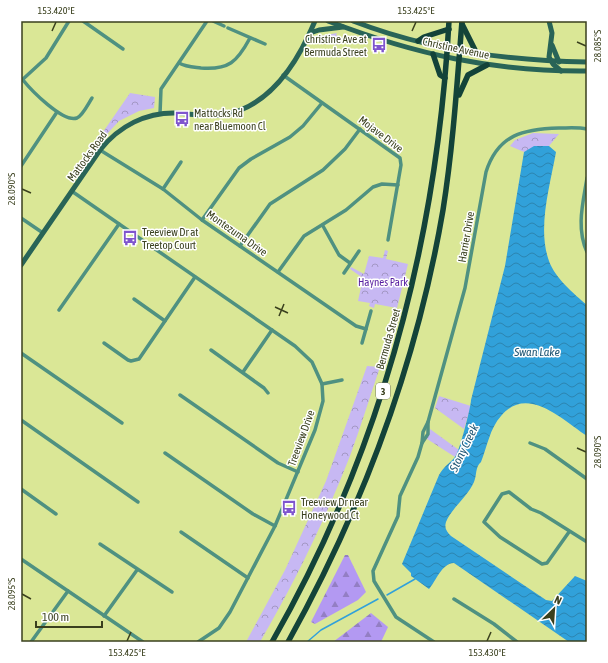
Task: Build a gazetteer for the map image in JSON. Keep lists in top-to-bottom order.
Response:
{
  "streets": {
    "main road": ["Bermuda Street", "3"],
    "street": [
      "Christine Avenue",
      "Mojave Drive",
      "Mattocks Road",
      "Montezuma Drive",
      "Harrier Drive",
      "Treeview Drive"
    ]
  },
  "crossings": [
    ["Christine Avenue", "Bermuda Street"],
    ["Christine Avenue", "3"],
    ["Mojave Drive", "Mattocks Road"],
    ["Mattocks Road", "Montezuma Drive"],
    ["Mattocks Road", "Treeview Drive"]
  ],
  "water": ["Swan Lake", "Stony Creek"],
  "parks": ["Haynes Park"],
  "places": {
    "bus stop": [
      "Christine Ave at Bermuda Street",
      "Mattocks Rd near Bluemoon Cl",
      "Treeview Dr at Treetop Court",
      "Treeview Dr near Honeywood Ct"
    ]
  },
  "scale_bar": "100 m",
  "north": "top right",
  "coordinates": [
    "153.420°E",
    "153.425°E",
    "28.085°S",
    "28.090°S",
    "28.095°S",
    "153.430°E"
  ]
}
